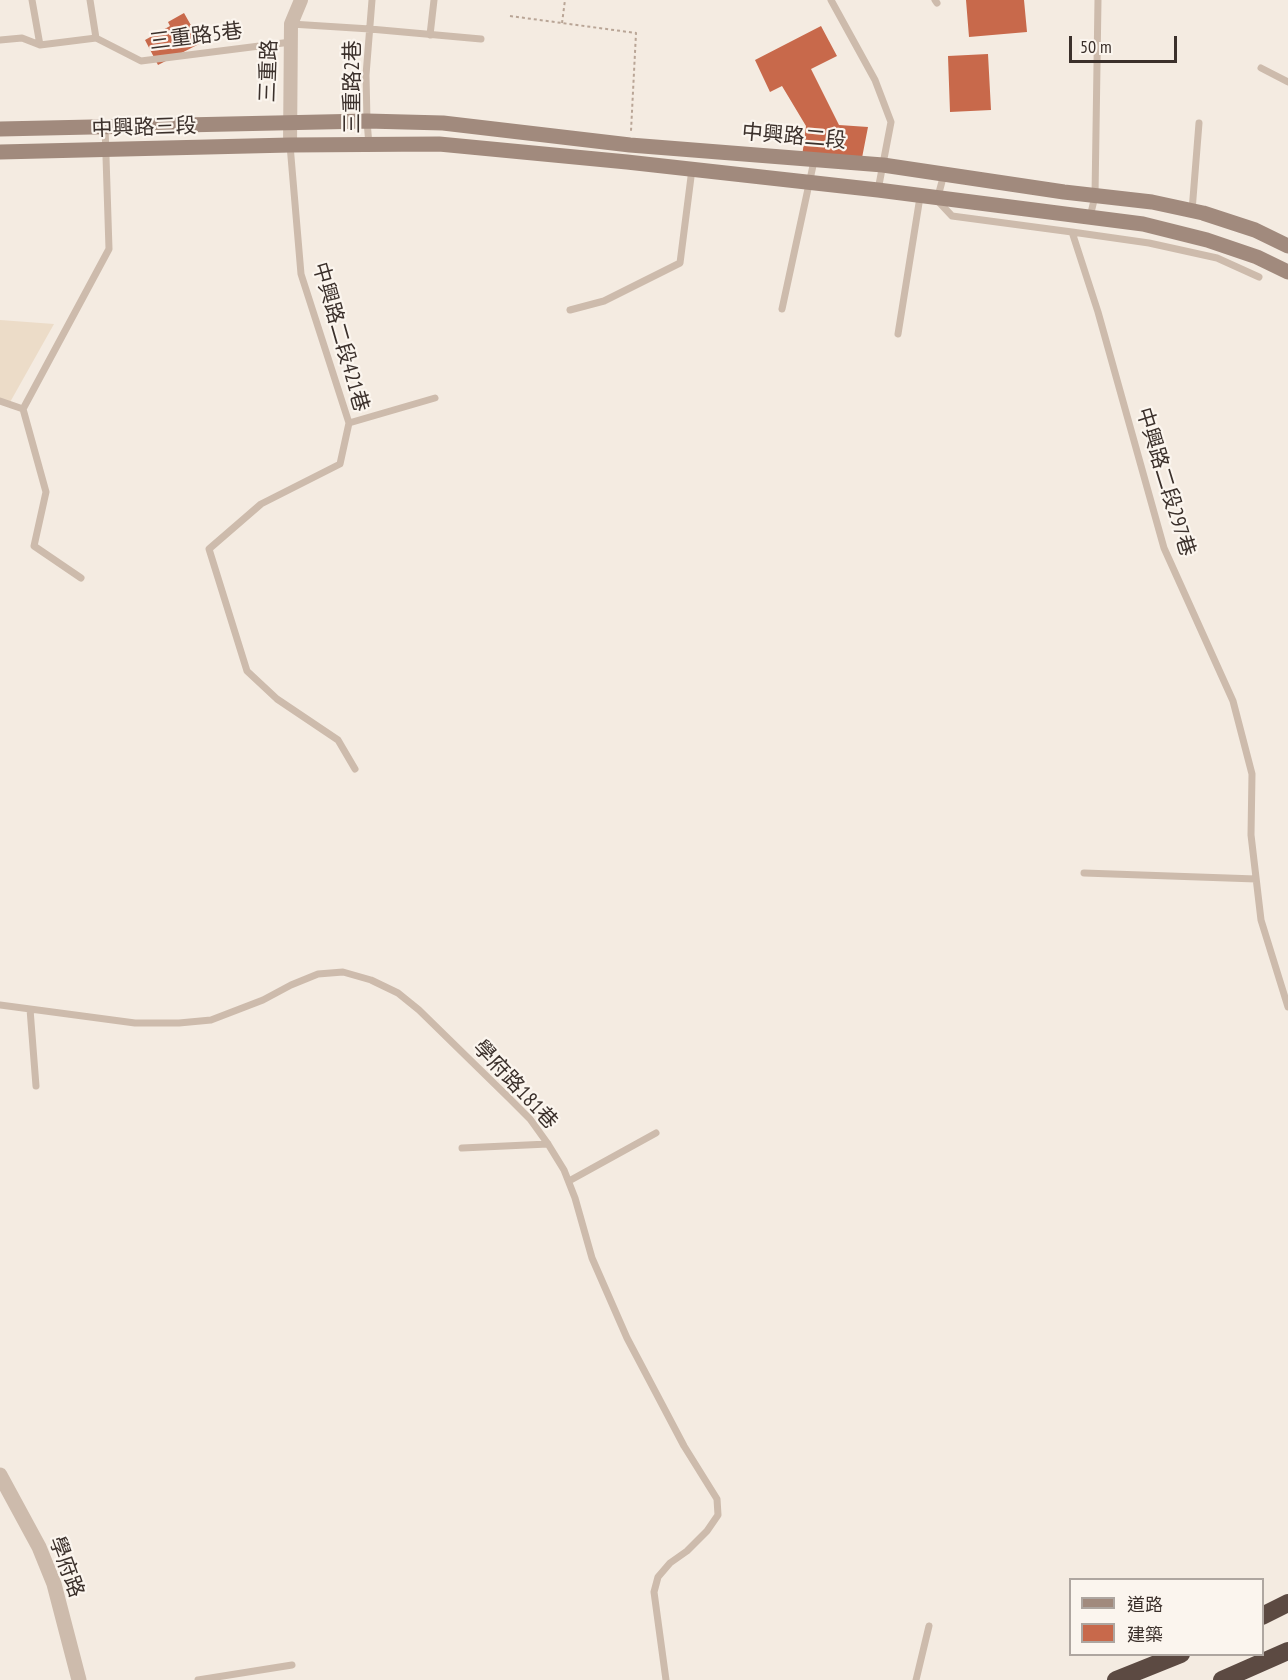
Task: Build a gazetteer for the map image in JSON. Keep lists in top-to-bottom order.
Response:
{
  "streets": {
    "main road": ["中興路三段", "中興路二段"],
    "street": ["三重路", "學府路"],
    "lane": [
      "三重路5巷",
      "三重路2巷",
      "中興路二段421巷",
      "中興路二段297巷",
      "學府路181巷"
    ]
  },
  "crossings": [
    ["三重路5巷", "三重路"],
    ["三重路", "三重路2巷"],
    ["三重路", "中興路三段"],
    ["三重路", "中興路二段"],
    ["三重路", "中興路二段421巷"],
    ["三重路2巷", "中興路二段"],
    ["中興路三段", "中興路二段"],
    ["中興路三段", "中興路二段421巷"],
    ["中興路二段", "中興路二段421巷"]
  ],
  "legend": ["道路", "建築"],
  "scale_bar": "50 m"
}
